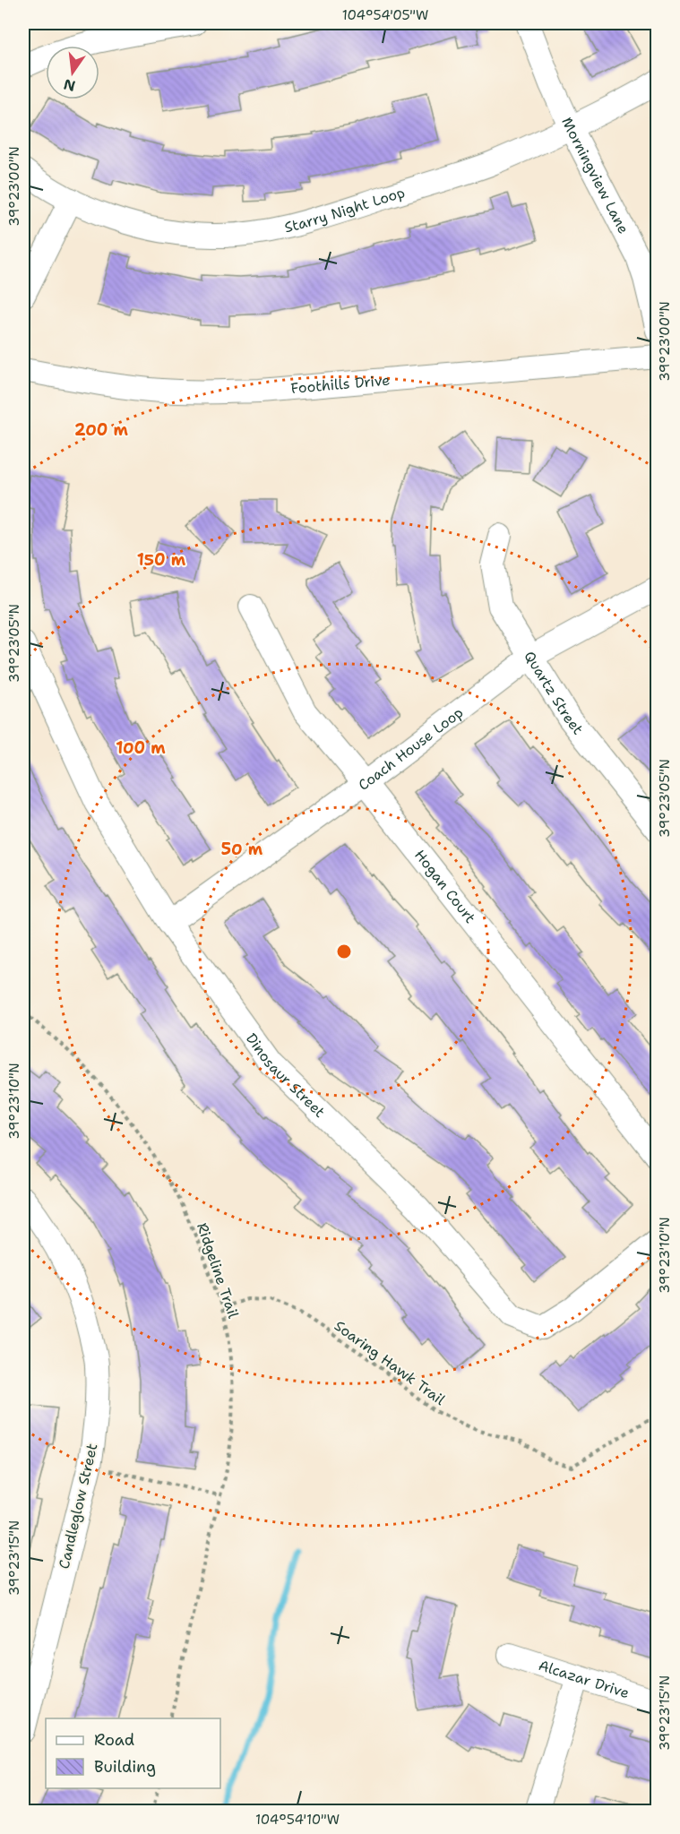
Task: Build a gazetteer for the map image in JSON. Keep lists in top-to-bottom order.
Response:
{
  "streets": {
    "street": [
      "Morningview Lane",
      "Starry Night Loop",
      "Foothills Drive",
      "Quartz Street",
      "Coach House Loop",
      "Hogan Court",
      "Dinosaur Street",
      "Candleglow Street",
      "Alcazar Drive"
    ],
    "path": ["Ridgeline Trail", "Soaring Hawk Trail"]
  },
  "crossings": [
    ["Morningview Lane", "Starry Night Loop"],
    ["Quartz Street", "Coach House Loop"],
    ["Coach House Loop", "Hogan Court"],
    ["Coach House Loop", "Dinosaur Street"],
    ["Ridgeline Trail", "Soaring Hawk Trail"]
  ],
  "legend": ["Road", "Building"],
  "north": "bottom",
  "coordinates": [
    "104°54'05\"W",
    "39°23'00\"N",
    "39°23'05\"N",
    "39°23'10\"N",
    "39°23'15\"N",
    "104°54'10\"W"
  ],
  "rings": [
    "200 m",
    "150 m",
    "100 m",
    "50 m"
  ]
}
